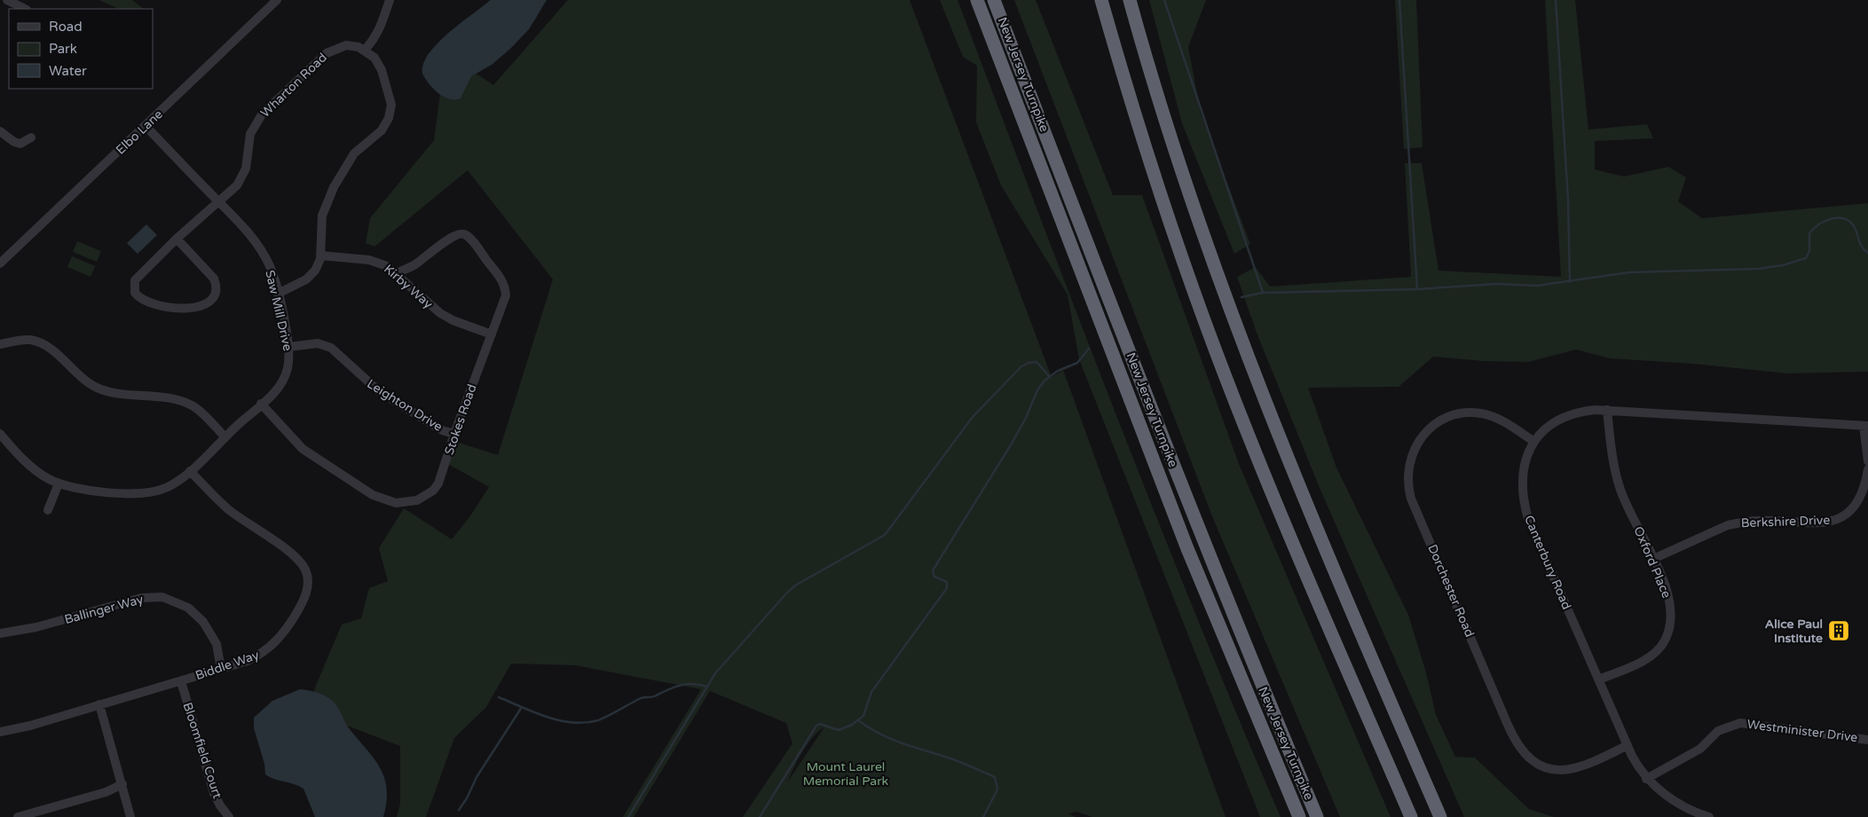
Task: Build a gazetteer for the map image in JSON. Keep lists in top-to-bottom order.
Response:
{
  "streets": {
    "highway": ["New Jersey Turnpike"],
    "street": [
      "Wharton Road",
      "Elbo Lane",
      "Kirby Way",
      "Saw Mill Drive",
      "Leighton Drive",
      "Stokes Road",
      "Berkshire Drive",
      "Canterbury Road",
      "Oxford Place",
      "Dorchester Road",
      "Ballinger Way",
      "Biddle Way",
      "Westminister Drive",
      "Bloomfield Court"
    ]
  },
  "crossings": [
    ["Wharton Road", "Saw Mill Drive"],
    ["Elbo Lane", "Saw Mill Drive"],
    ["Kirby Way", "Stokes Road"],
    ["Saw Mill Drive", "Leighton Drive"],
    ["Saw Mill Drive", "Stokes Road"],
    ["Saw Mill Drive", "Biddle Way"],
    ["Leighton Drive", "Stokes Road"],
    ["Berkshire Drive", "Oxford Place"],
    ["Canterbury Road", "Oxford Place"],
    ["Canterbury Road", "Dorchester Road"],
    ["Canterbury Road", "Westminister Drive"],
    ["Ballinger Way", "Biddle Way"],
    ["Biddle Way", "Bloomfield Court"]
  ],
  "parks": ["Mount Laurel Memorial Park"],
  "places": {
    "building": ["Alice Paul Institute"]
  },
  "legend": ["Road", "Park", "Water"]
}
